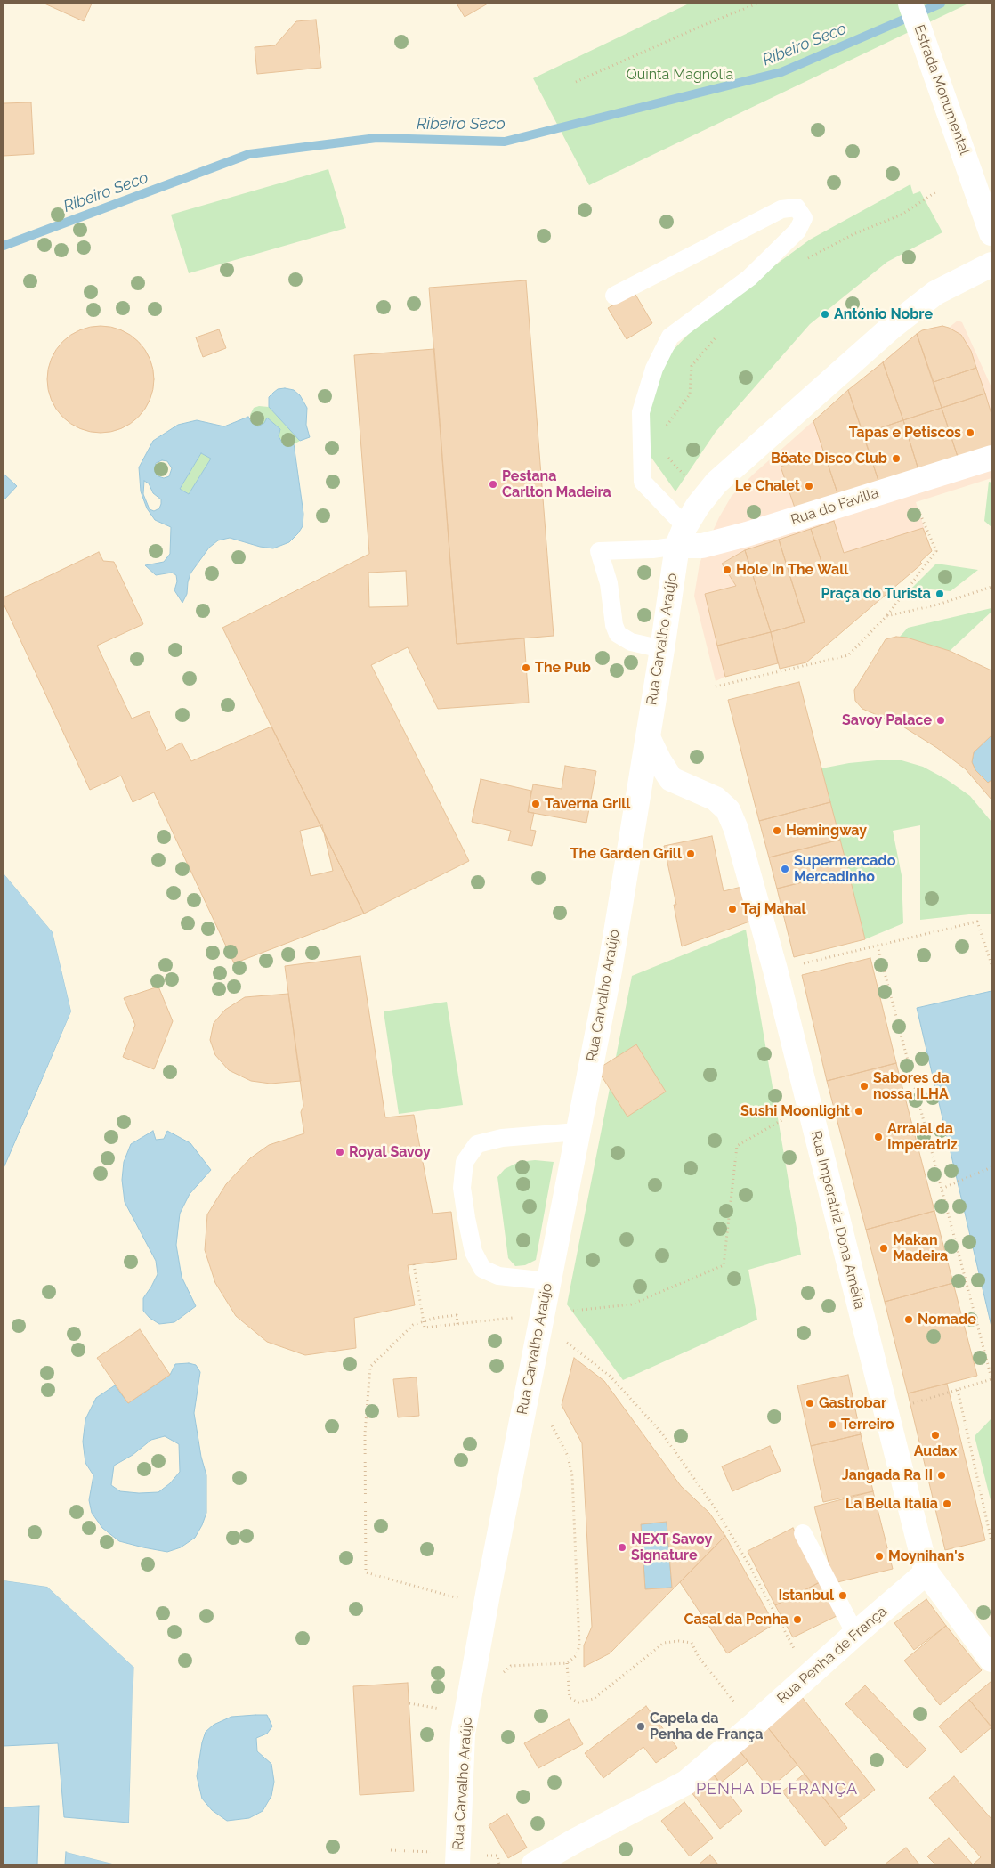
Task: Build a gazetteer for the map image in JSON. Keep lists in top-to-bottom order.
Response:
{
  "streets": {
    "street": [
      "Estrada Monumental",
      "Rua do Favilla",
      "Rua Carvalho Araújo",
      "Rua Imperatriz Dona Amélia",
      "Rua Penha de França"
    ]
  },
  "crossings": [
    ["Rua do Favilla", "Rua Carvalho Araújo"],
    ["Rua Carvalho Araújo", "Rua Imperatriz Dona Amélia"],
    ["Rua Imperatriz Dona Amélia", "Rua Penha de França"]
  ],
  "districts": ["PENHA DE FRANÇA"],
  "water": ["Ribeiro Seco"],
  "parks": ["Quinta Magnólia"],
  "places": [
    "António Nobre",
    "Tapas e Petiscos",
    "Böate Disco Club",
    "Pestana Carlton Madeira",
    "Le Chalet",
    "Hole In The Wall",
    "Praça do Turista",
    "The Pub",
    "Savoy Palace",
    "Taverna Grill",
    "Hemingway",
    "The Garden Grill",
    "Supermercado Mercadinho",
    "Taj Mahal",
    "Sabores da nossa ILHA",
    "Sushi Moonlight",
    "Arraial da Imperatriz",
    "Royal Savoy",
    "Makan Madeira",
    "Nomade",
    "Gastrobar",
    "Terreiro",
    "Audax",
    "Jangada Ra II",
    "La Bella Italia",
    "NEXT Savoy Signature",
    "Moynihan's",
    "Istanbul",
    "Casal da Penha",
    "Capela da Penha de França"
  ]
}
